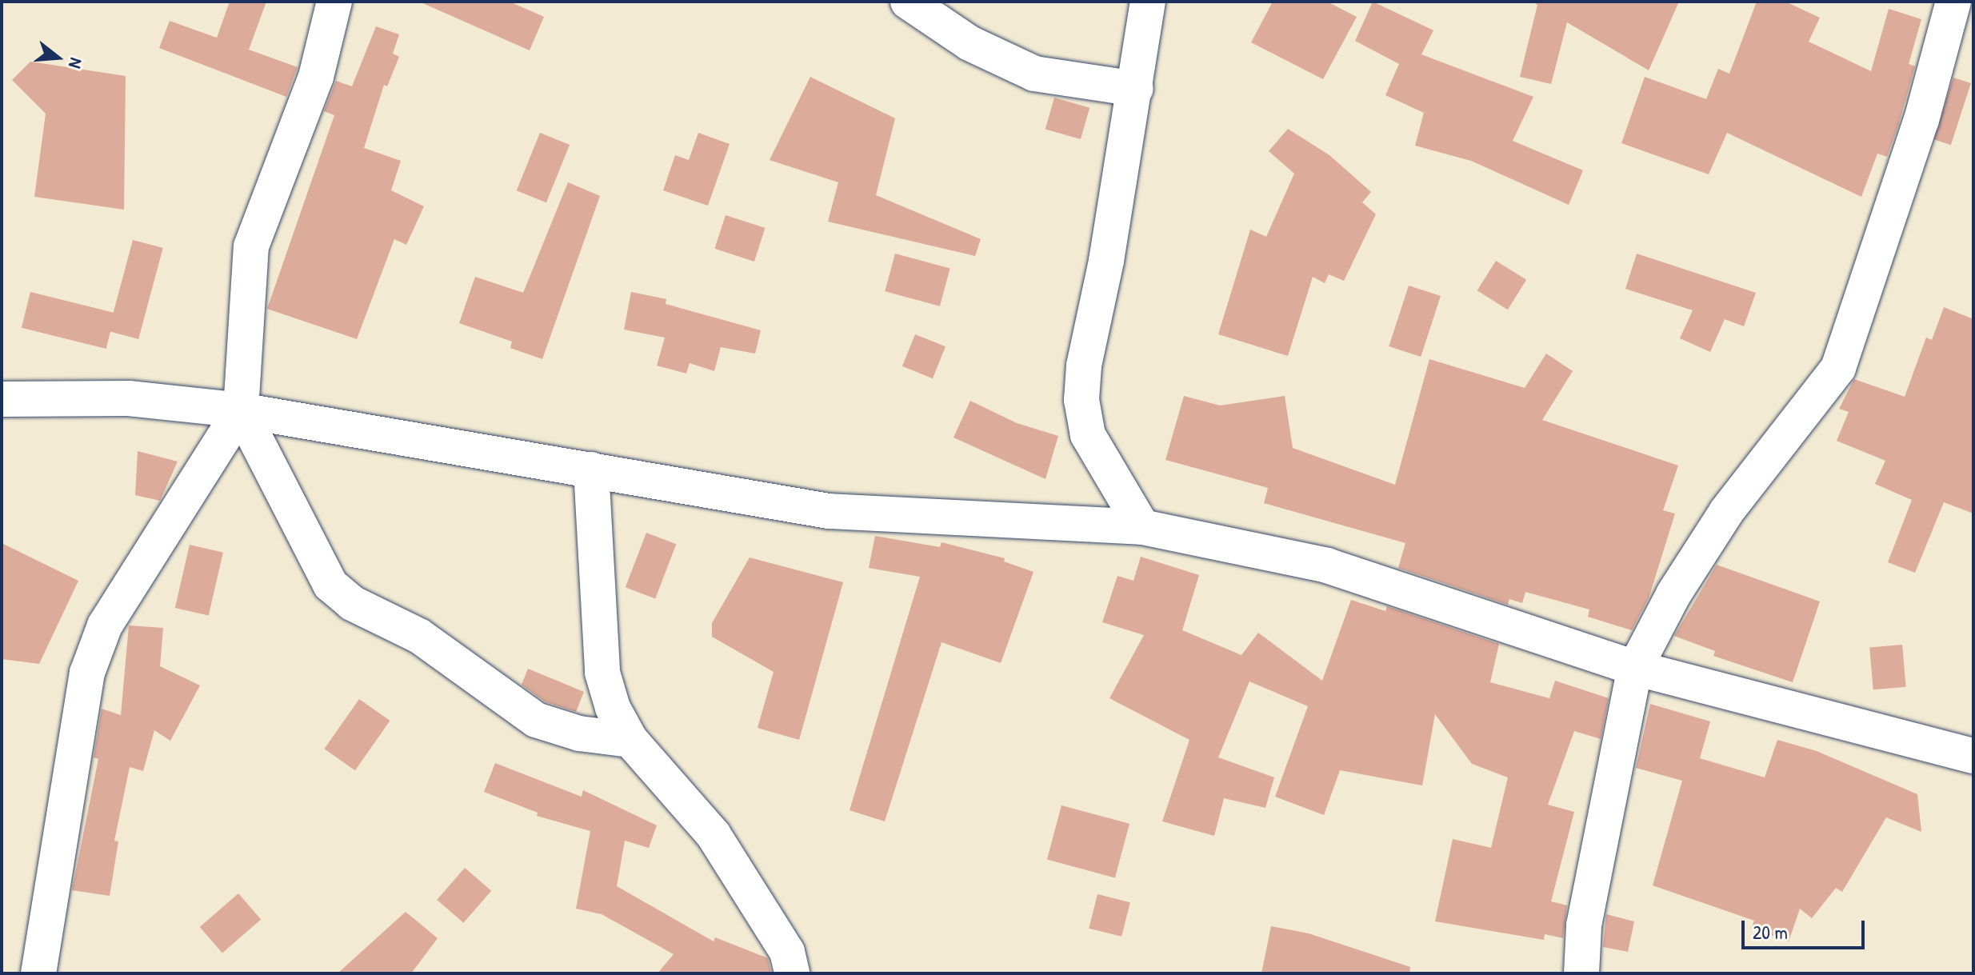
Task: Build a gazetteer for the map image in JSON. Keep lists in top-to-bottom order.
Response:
{
  "scale_bar": "20 m",
  "north": "right"
}
